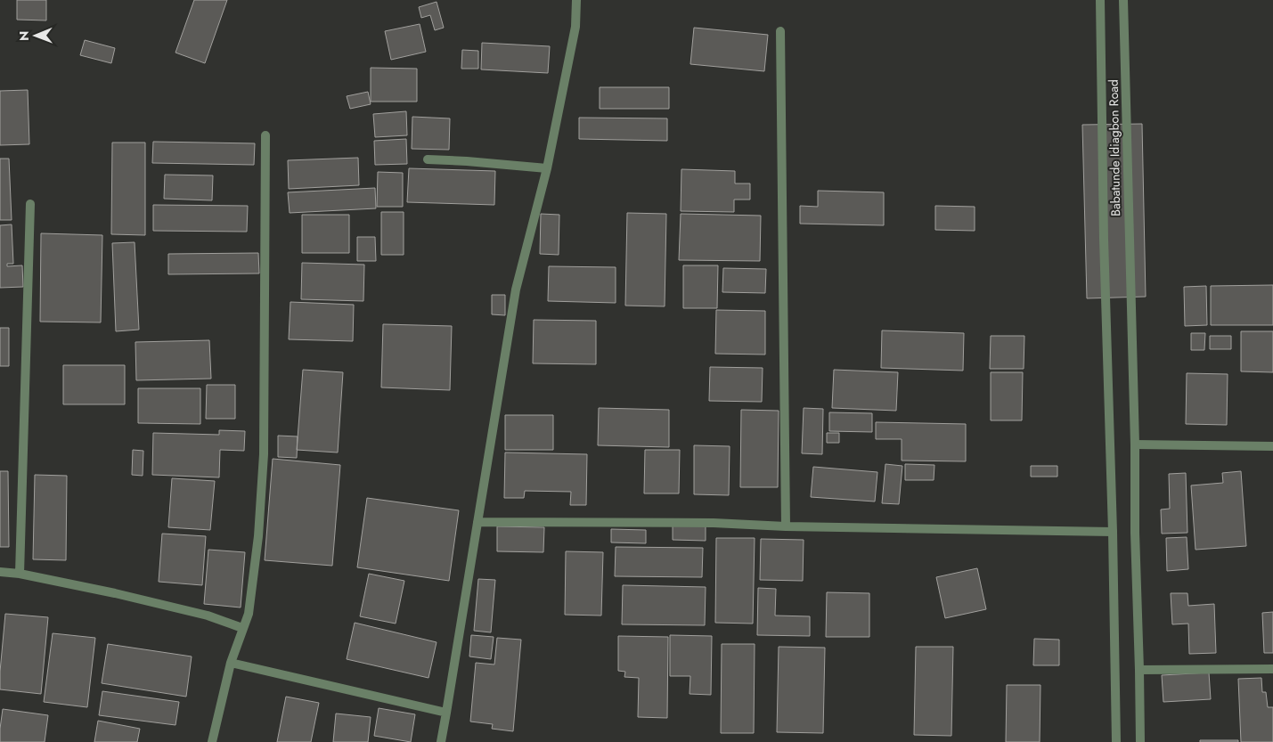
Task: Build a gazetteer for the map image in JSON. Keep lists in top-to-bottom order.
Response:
{
  "streets": {
    "street": ["Babatunde Idiagbon Road"]
  },
  "north": "left"
}
